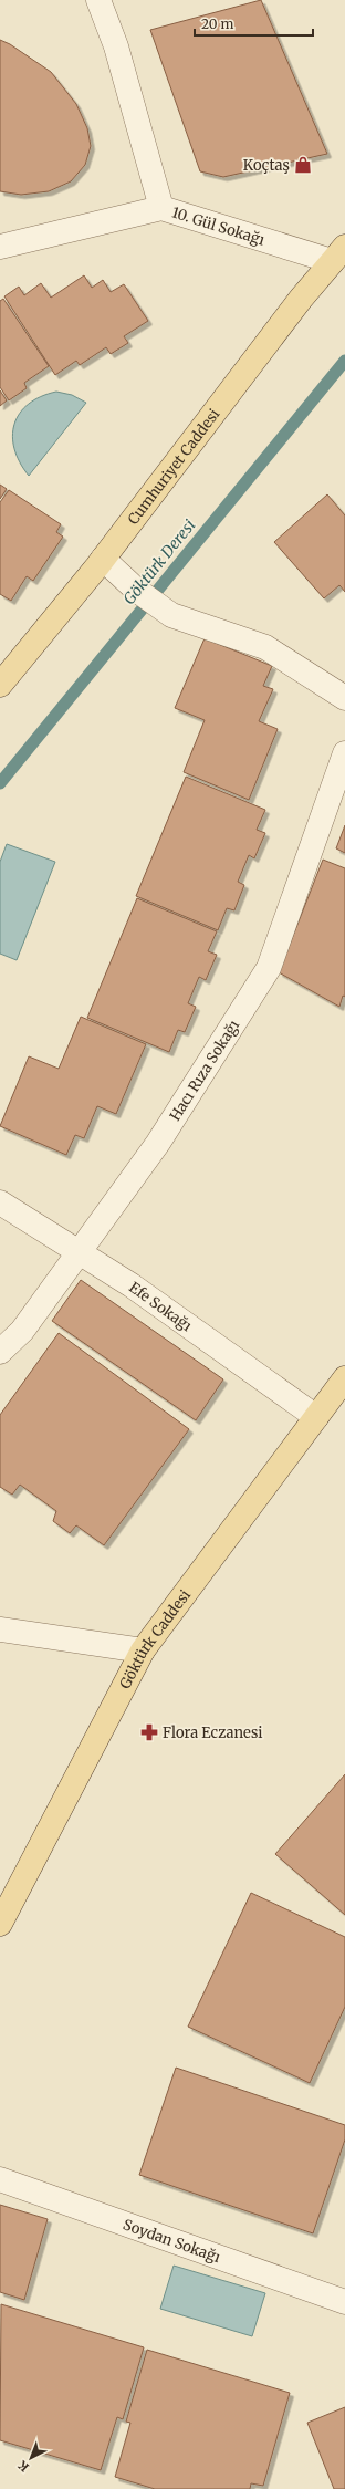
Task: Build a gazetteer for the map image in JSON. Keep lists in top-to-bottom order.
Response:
{
  "streets": {
    "main road": ["Cumhuriyet Caddesi", "Göktürk Caddesi"],
    "street": [
      "10. Gül Sokağı",
      "Hacı Rıza Sokağı",
      "Efe Sokağı",
      "Soydan Sokağı"
    ]
  },
  "crossings": [
    ["10. Gül Sokağı", "Cumhuriyet Caddesi"],
    ["Hacı Rıza Sokağı", "Efe Sokağı"],
    ["Efe Sokağı", "Göktürk Caddesi"]
  ],
  "water": ["Göktürk Deresi"],
  "places": {
    "shop": ["Koçtaş"],
    "pharmacy": ["Flora Eczanesi"]
  },
  "scale_bar": "20 m",
  "north": "bottom left"
}
